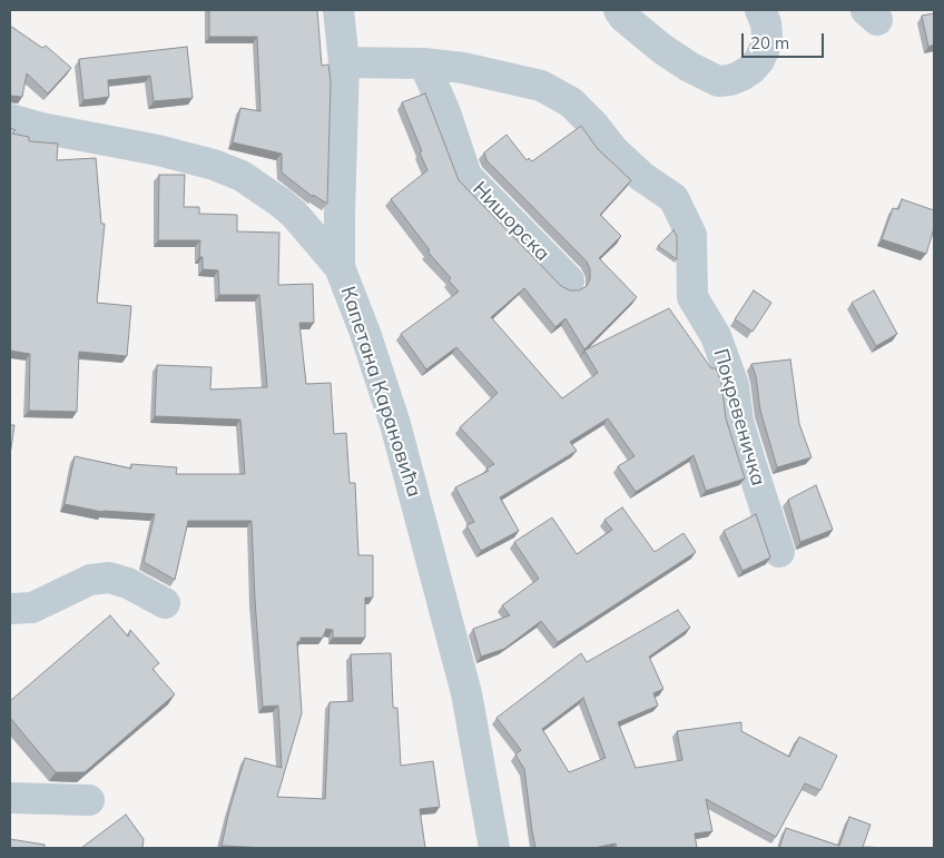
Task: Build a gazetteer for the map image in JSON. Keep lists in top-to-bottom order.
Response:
{
  "streets": {
    "street": ["Нишорска", "Капетана Карановића", "Покревеничка"]
  },
  "crossings": [
    ["Нишорска", "Покревеничка"]
  ],
  "scale_bar": "20 m"
}
